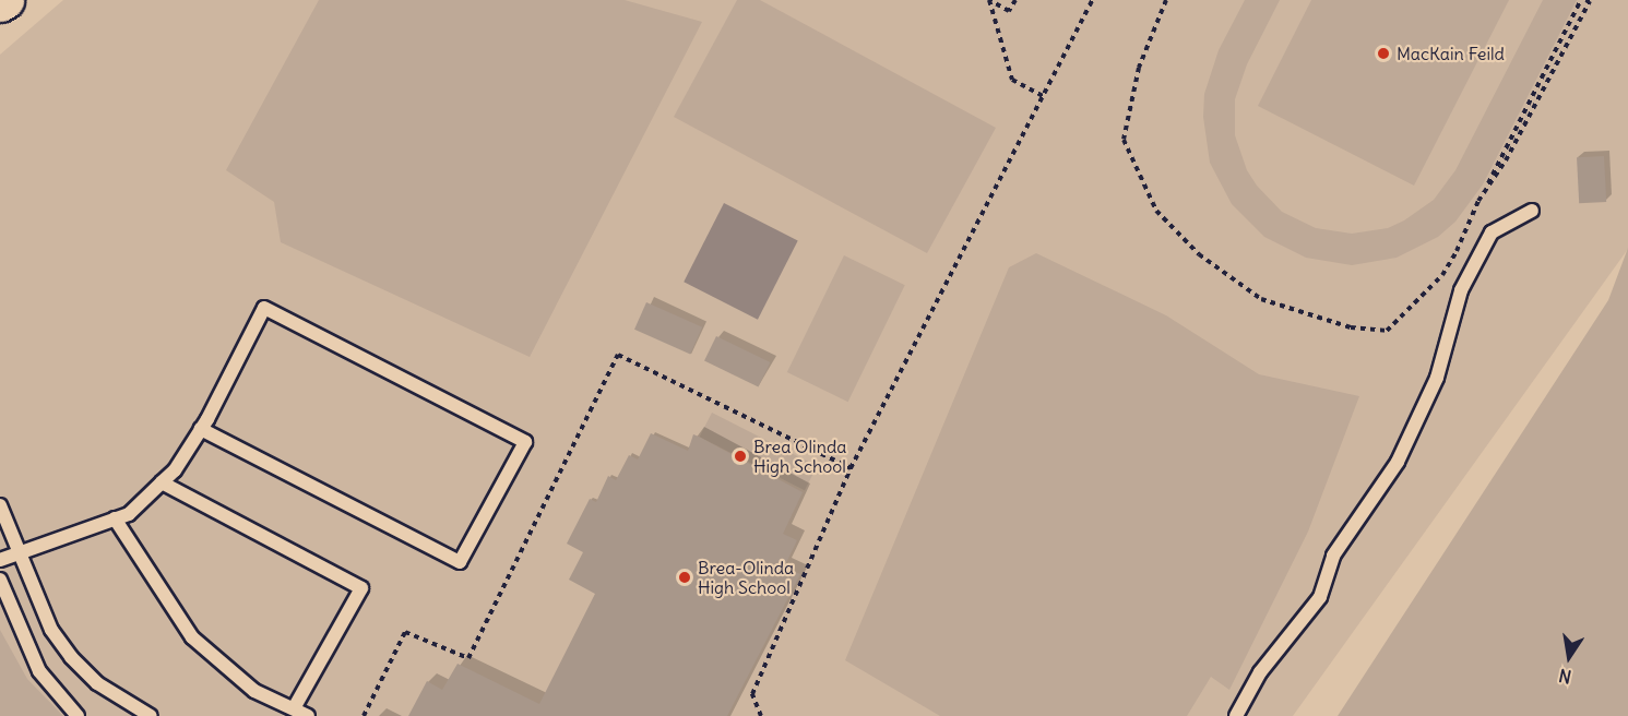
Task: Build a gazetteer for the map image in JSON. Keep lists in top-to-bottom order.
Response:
{
  "places": ["MacKain Feild", "Brea Olinda High School", "Brea-Olinda High School"],
  "north": "bottom"
}
